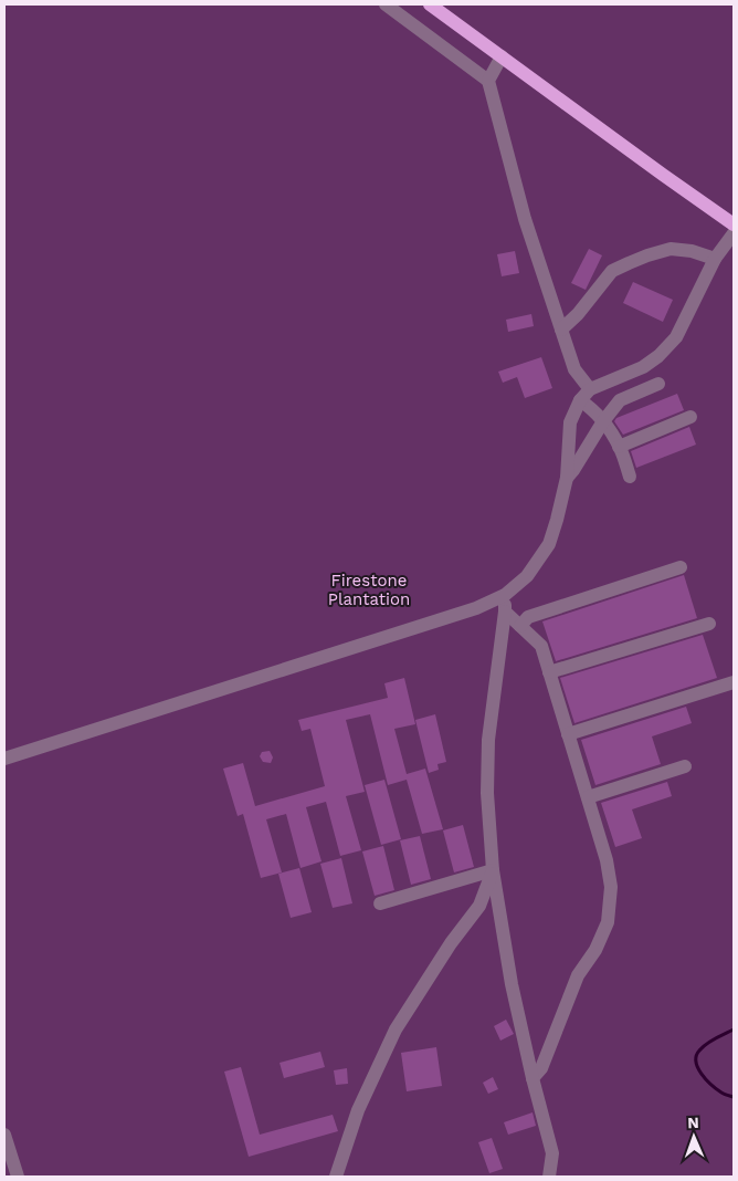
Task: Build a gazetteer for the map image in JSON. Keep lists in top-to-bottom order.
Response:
{
  "parks": ["Firestone Plantation"],
  "north": "top"
}
